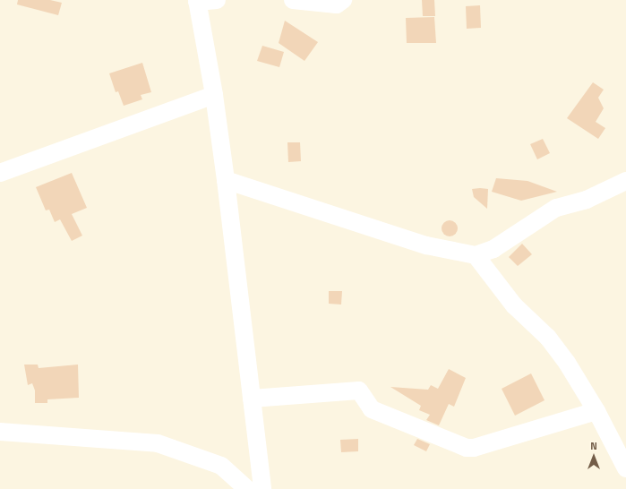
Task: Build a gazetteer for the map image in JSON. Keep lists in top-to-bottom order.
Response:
{
  "north": "top"
}
